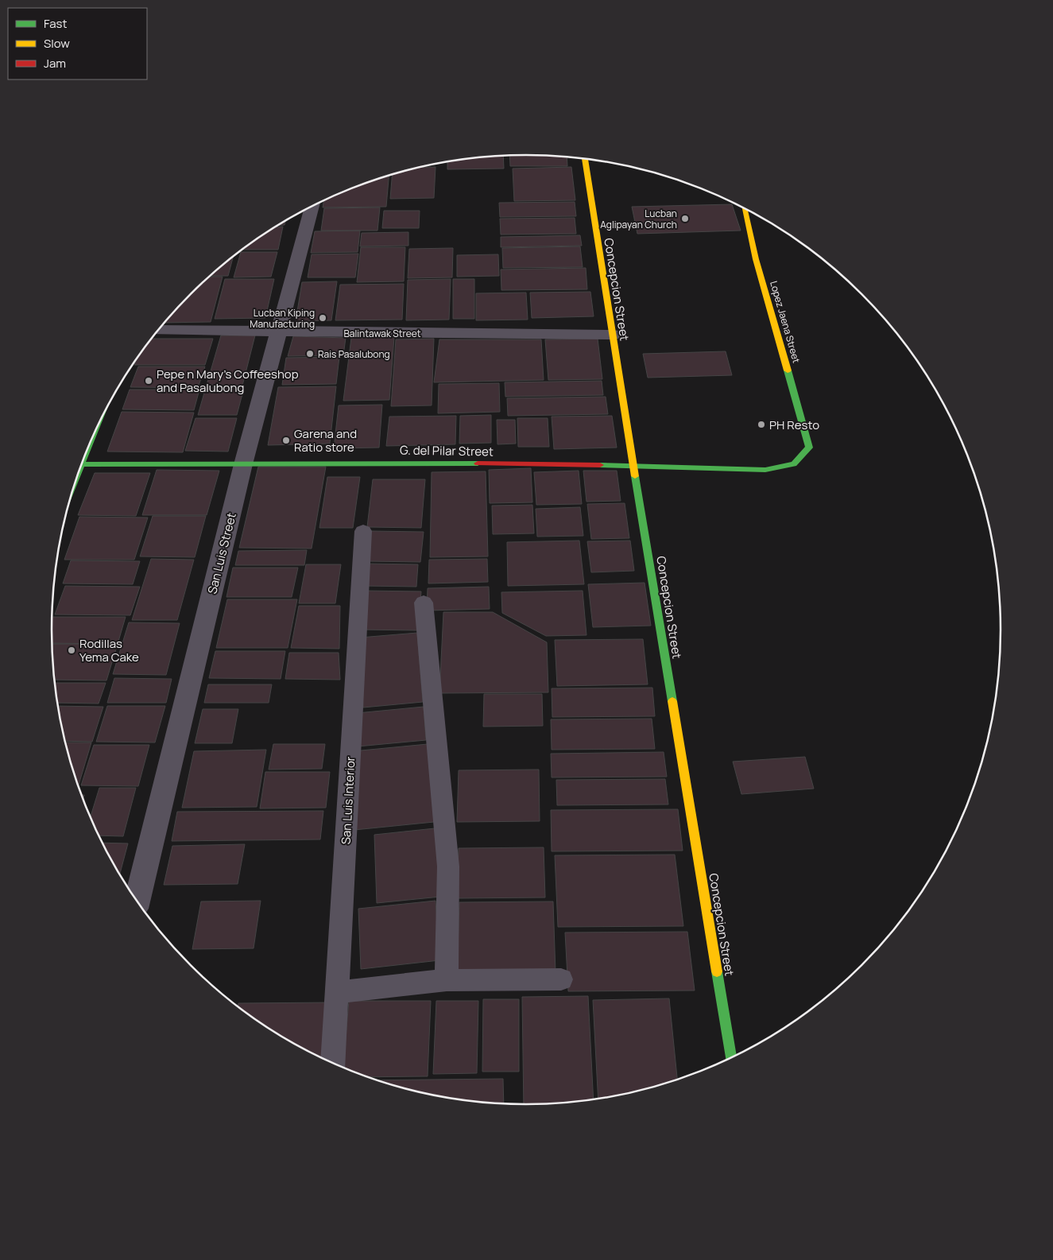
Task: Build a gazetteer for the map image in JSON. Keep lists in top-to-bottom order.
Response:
{
  "streets": {
    "street": [
      "Concepcion Street",
      "Lopez Jaena Street",
      "Balintawak Street",
      "G. del Pilar Street",
      "San Luis Street"
    ],
    "lane": ["San Luis Interior"]
  },
  "crossings": [
    ["Concepcion Street", "Balintawak Street"],
    ["Concepcion Street", "G. del Pilar Street"],
    ["Lopez Jaena Street", "G. del Pilar Street"],
    ["Balintawak Street", "San Luis Street"],
    ["G. del Pilar Street", "San Luis Street"]
  ],
  "places": [
    "Lucban Aglipayan Church",
    "Lucban Kiping Manufacturing",
    "Rais Pasalubong",
    "Pepe n Mary's Coffeeshop and Pasalubong",
    "PH Resto",
    "Garena and Ratio store",
    "Rodillas Yema Cake"
  ],
  "legend": ["Fast", "Slow", "Jam"]
}
